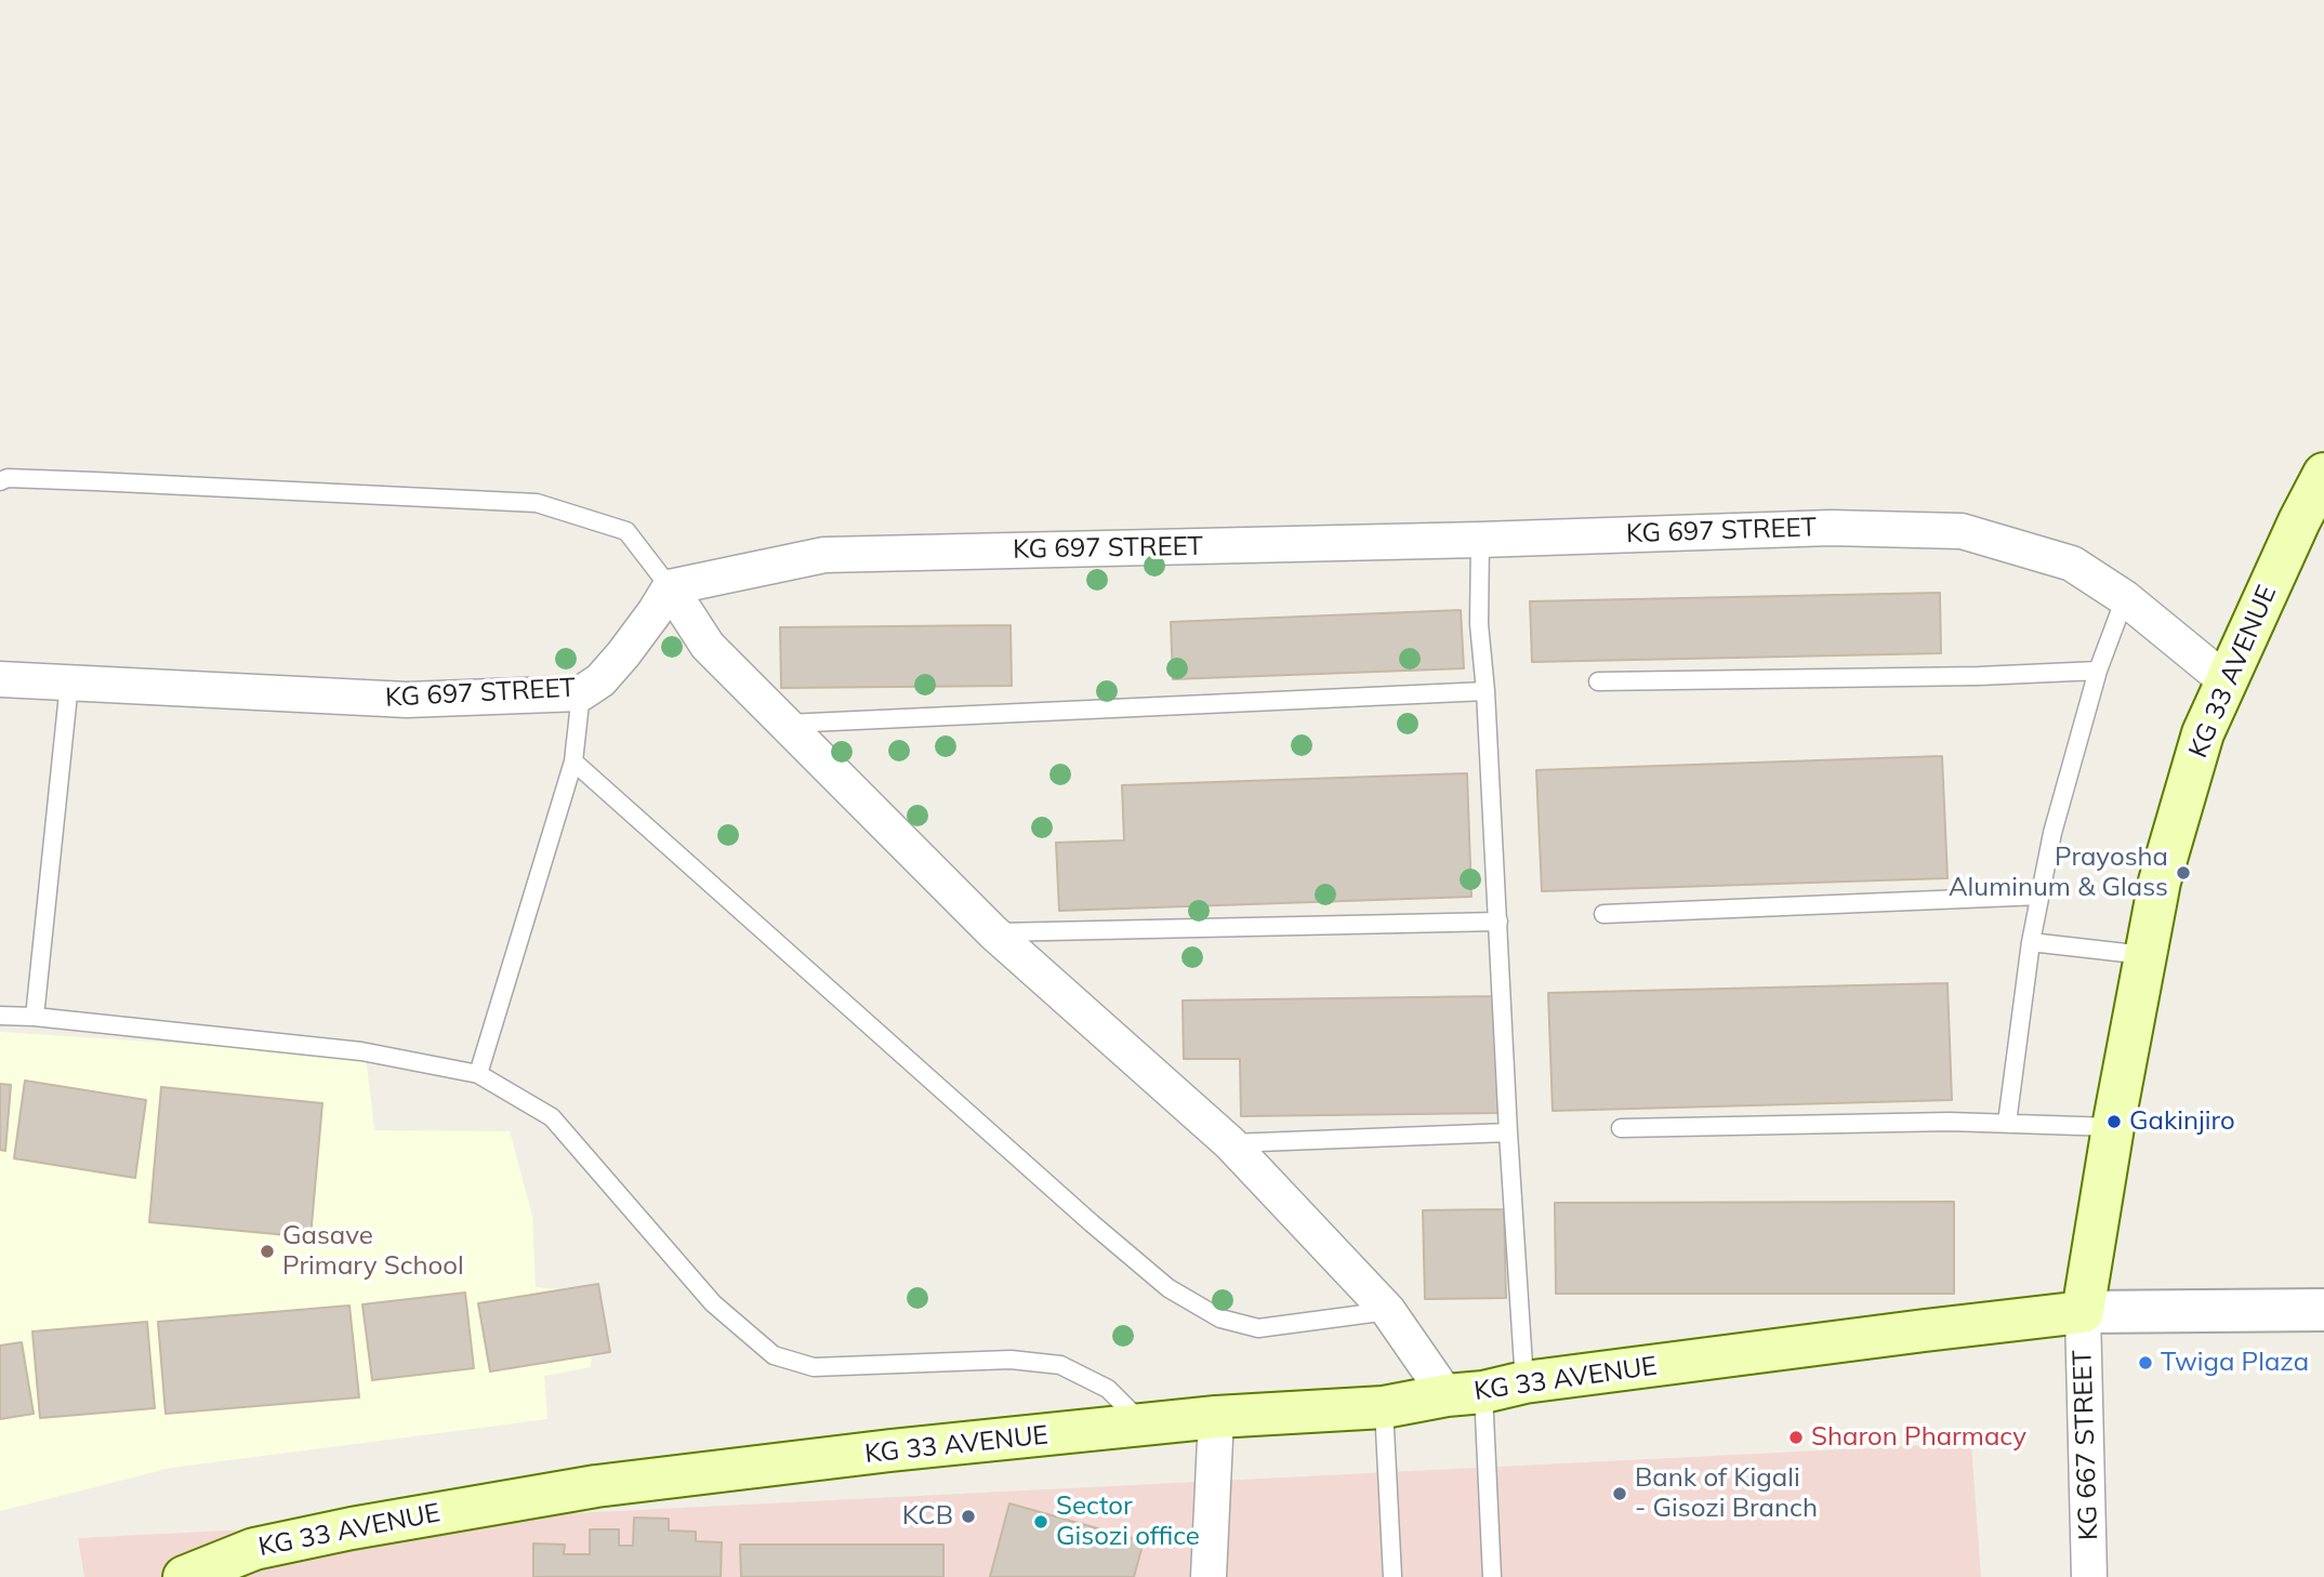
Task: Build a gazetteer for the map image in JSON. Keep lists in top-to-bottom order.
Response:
{
  "streets": {
    "main road": ["KG 33 AVENUE"],
    "street": ["KG 697 STREET", "KG 667 STREET"]
  },
  "crossings": [
    ["KG 697 STREET", "KG 33 AVENUE"],
    ["KG 33 AVENUE", "KG 667 STREET"]
  ],
  "places": [
    "Prayosha Aluminum & Glass",
    "Gakinjiro",
    "Gasave Primary School",
    "Twiga Plaza",
    "Sharon Pharmacy",
    "Bank of Kigali - Gisozi Branch",
    "KCB",
    "Sector Gisozi office"
  ]
}
